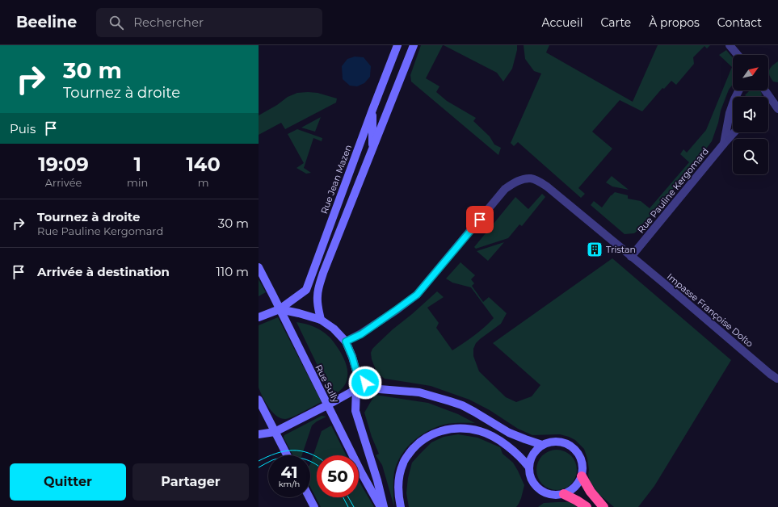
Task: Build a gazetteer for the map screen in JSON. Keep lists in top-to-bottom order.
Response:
{
  "streets": {
    "main road": ["Rue Jean Mazen", "Rue Sully"],
    "street": ["Rue Pauline Kergomard", "Impasse Françoise Dolto"]
  },
  "crossings": [
    ["Rue Jean Mazen", "Rue Sully"],
    ["Rue Pauline Kergomard", "Impasse Françoise Dolto"]
  ],
  "places": {
    "building": ["Tristan"]
  },
  "north": "top right",
  "page": {
    "header": "Beeline",
    "search": "Rechercher",
    "nav": [
      "Accueil",
      "Carte",
      "À propos",
      "Contact"
    ],
    "turn": ["30 m", "Tournez à droite"],
    "then": "Puis",
    "eta": [
      "19:09",
      "Arrivée",
      "1",
      "min",
      "140",
      "m"
    ],
    "list": [
      {
        "name": "Tournez à droite",
        "note": "Rue Pauline Kergomard",
        "value": "30 m"
      },
      {
        "name": "Arrivée à destination",
        "value": "110 m"
      }
    ],
    "speed": "41 km/h",
    "limit": "50",
    "buttons": ["Quitter", "Partager"]
  }
}
